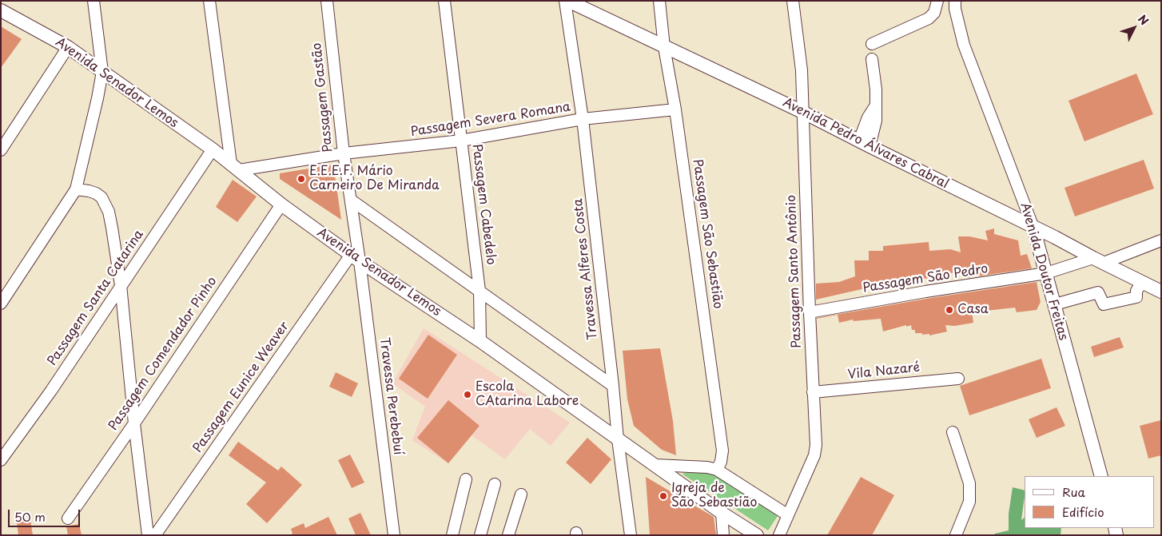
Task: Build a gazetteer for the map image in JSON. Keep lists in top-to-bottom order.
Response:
{
  "streets": {
    "main road": ["Avenida Senador Lemos", "Avenida Pedro Álvares Cabral", "Avenida Doutor Freitas"],
    "street": [
      "Passagem Gastão",
      "Passagem Severa Romana",
      "Passagem Cabedelo",
      "Passagem São Sebastião",
      "Travessa Alferes Costa",
      "Passagem Santo Antônio",
      "Passagem São Pedro",
      "Passagem Santa Catarina",
      "Passagem Comendador Pinho",
      "Vila Nazaré",
      "Passagem Eunice Weaver",
      "Travessa Perebebuí"
    ]
  },
  "crossings": [
    ["Avenida Senador Lemos", "Passagem Gastão"],
    ["Avenida Senador Lemos", "Passagem Severa Romana"],
    ["Avenida Senador Lemos", "Passagem Cabedelo"],
    ["Avenida Senador Lemos", "Travessa Alferes Costa"],
    ["Avenida Senador Lemos", "Passagem Santa Catarina"],
    ["Avenida Senador Lemos", "Passagem Comendador Pinho"],
    ["Avenida Senador Lemos", "Passagem Eunice Weaver"],
    ["Avenida Senador Lemos", "Travessa Perebebuí"],
    ["Passagem Gastão", "Passagem Severa Romana"],
    ["Passagem Gastão", "Passagem Eunice Weaver"],
    ["Passagem Gastão", "Travessa Perebebuí"],
    ["Passagem Severa Romana", "Passagem Cabedelo"],
    ["Passagem Severa Romana", "Passagem São Sebastião"],
    ["Passagem Severa Romana", "Travessa Alferes Costa"],
    ["Avenida Pedro Álvares Cabral", "Passagem São Sebastião"],
    ["Avenida Pedro Álvares Cabral", "Travessa Alferes Costa"],
    ["Avenida Pedro Álvares Cabral", "Passagem Santo Antônio"],
    ["Avenida Pedro Álvares Cabral", "Avenida Doutor Freitas"],
    ["Avenida Pedro Álvares Cabral", "Passagem São Pedro"],
    ["Passagem Santo Antônio", "Passagem São Pedro"],
    ["Passagem Santo Antônio", "Vila Nazaré"],
    ["Avenida Doutor Freitas", "Passagem São Pedro"],
    ["Passagem Eunice Weaver", "Travessa Perebebuí"]
  ],
  "places": [
    "E.E.E.F. Mário Carneiro De Miranda",
    "Casa",
    "Escola CAtarina Labore",
    "Igreja de São Sebastião"
  ],
  "legend": ["Rua", "Edifício"],
  "scale_bar": "50 m",
  "north": "top right"
}
